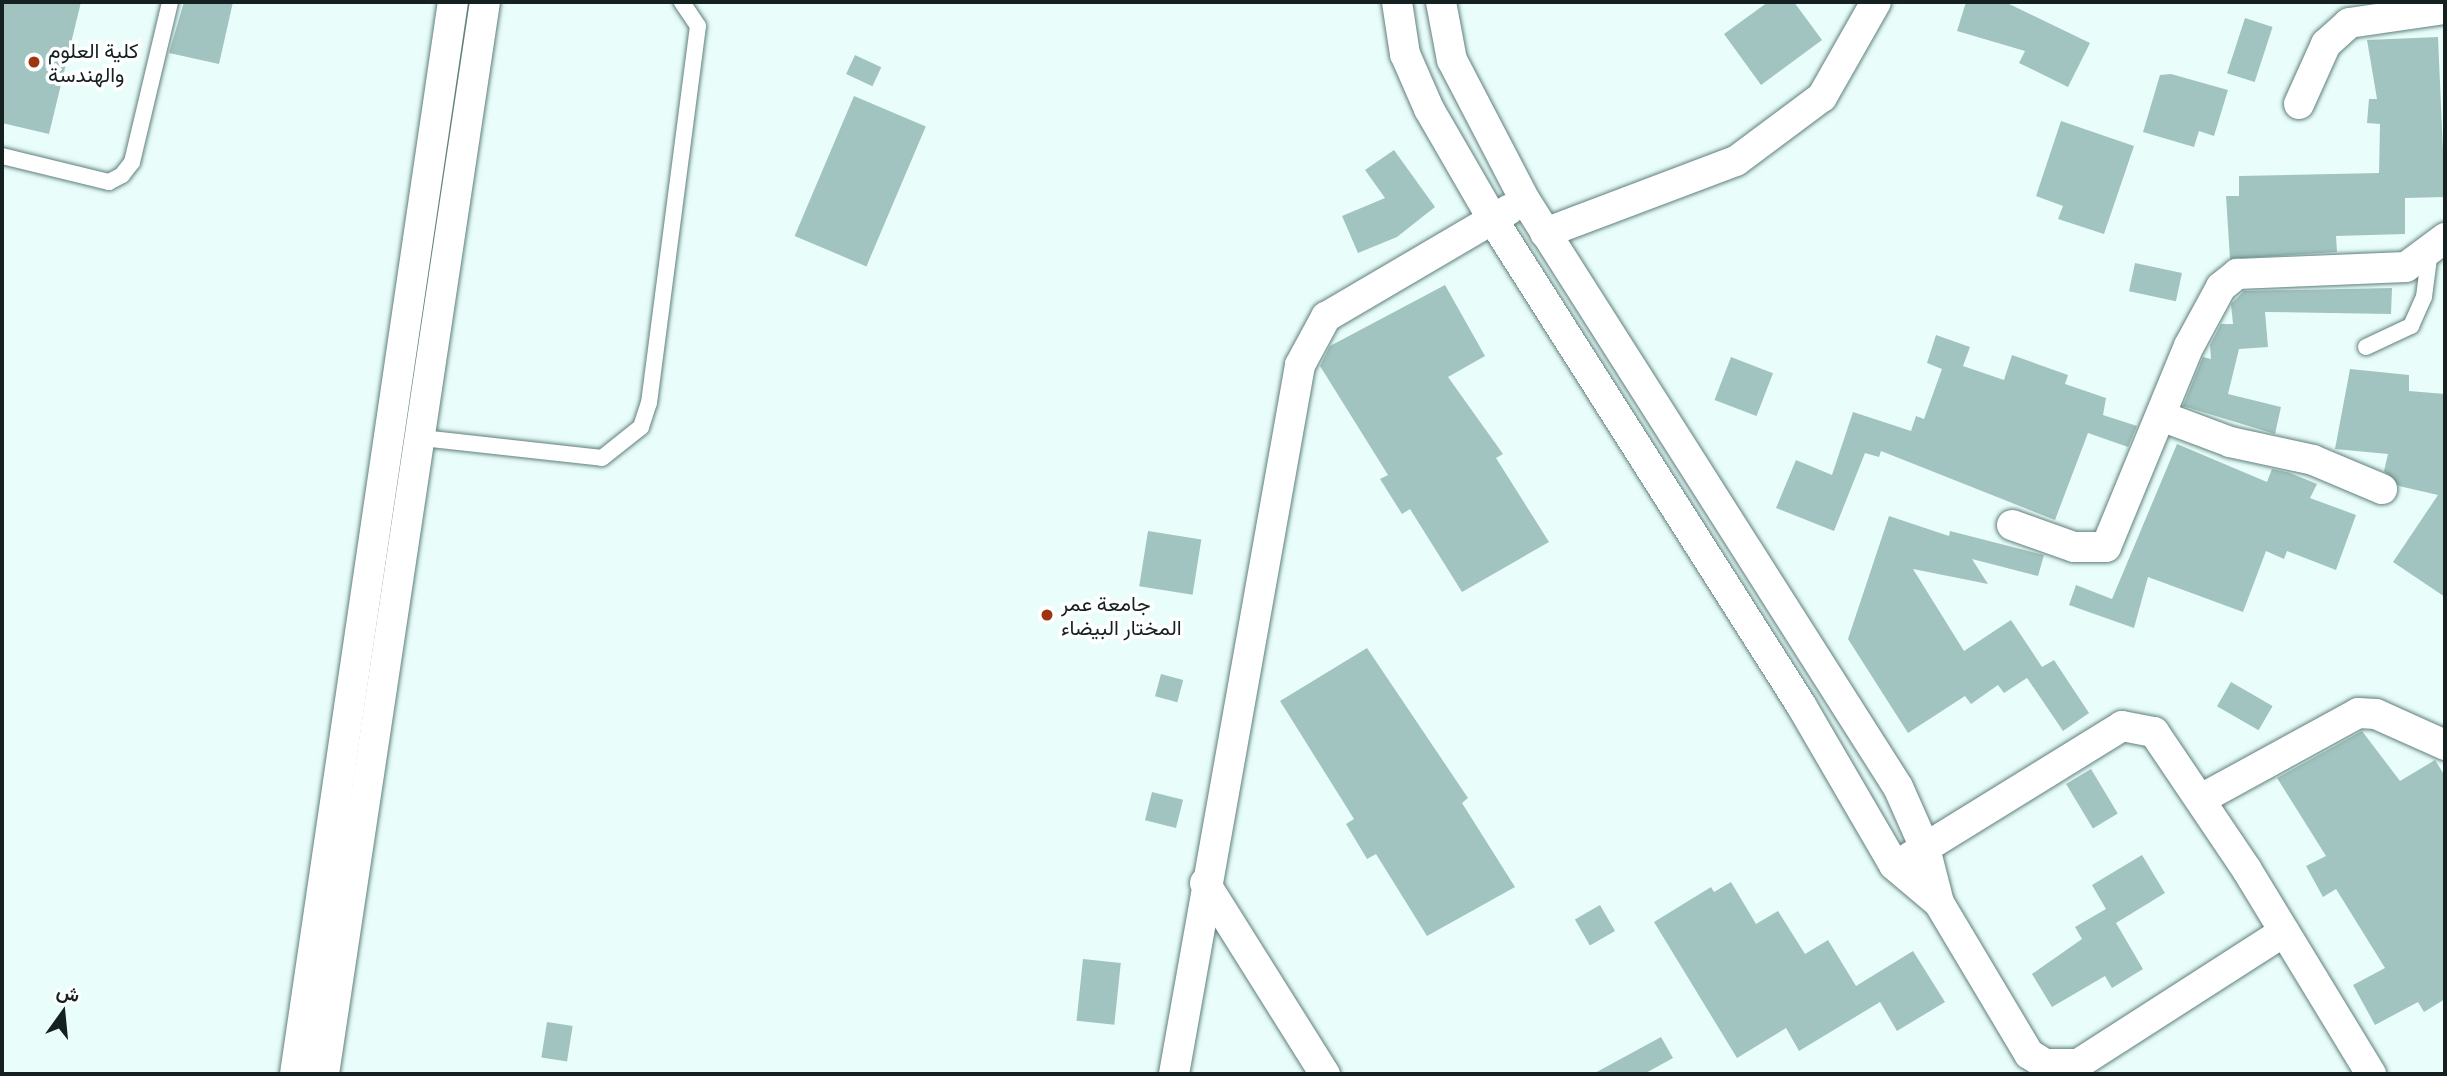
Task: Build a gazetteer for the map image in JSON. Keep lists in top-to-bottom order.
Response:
{
  "places": ["كلية العلوم والهندسة", "جامعة عمر المختار البيضاء"],
  "north": "top"
}
